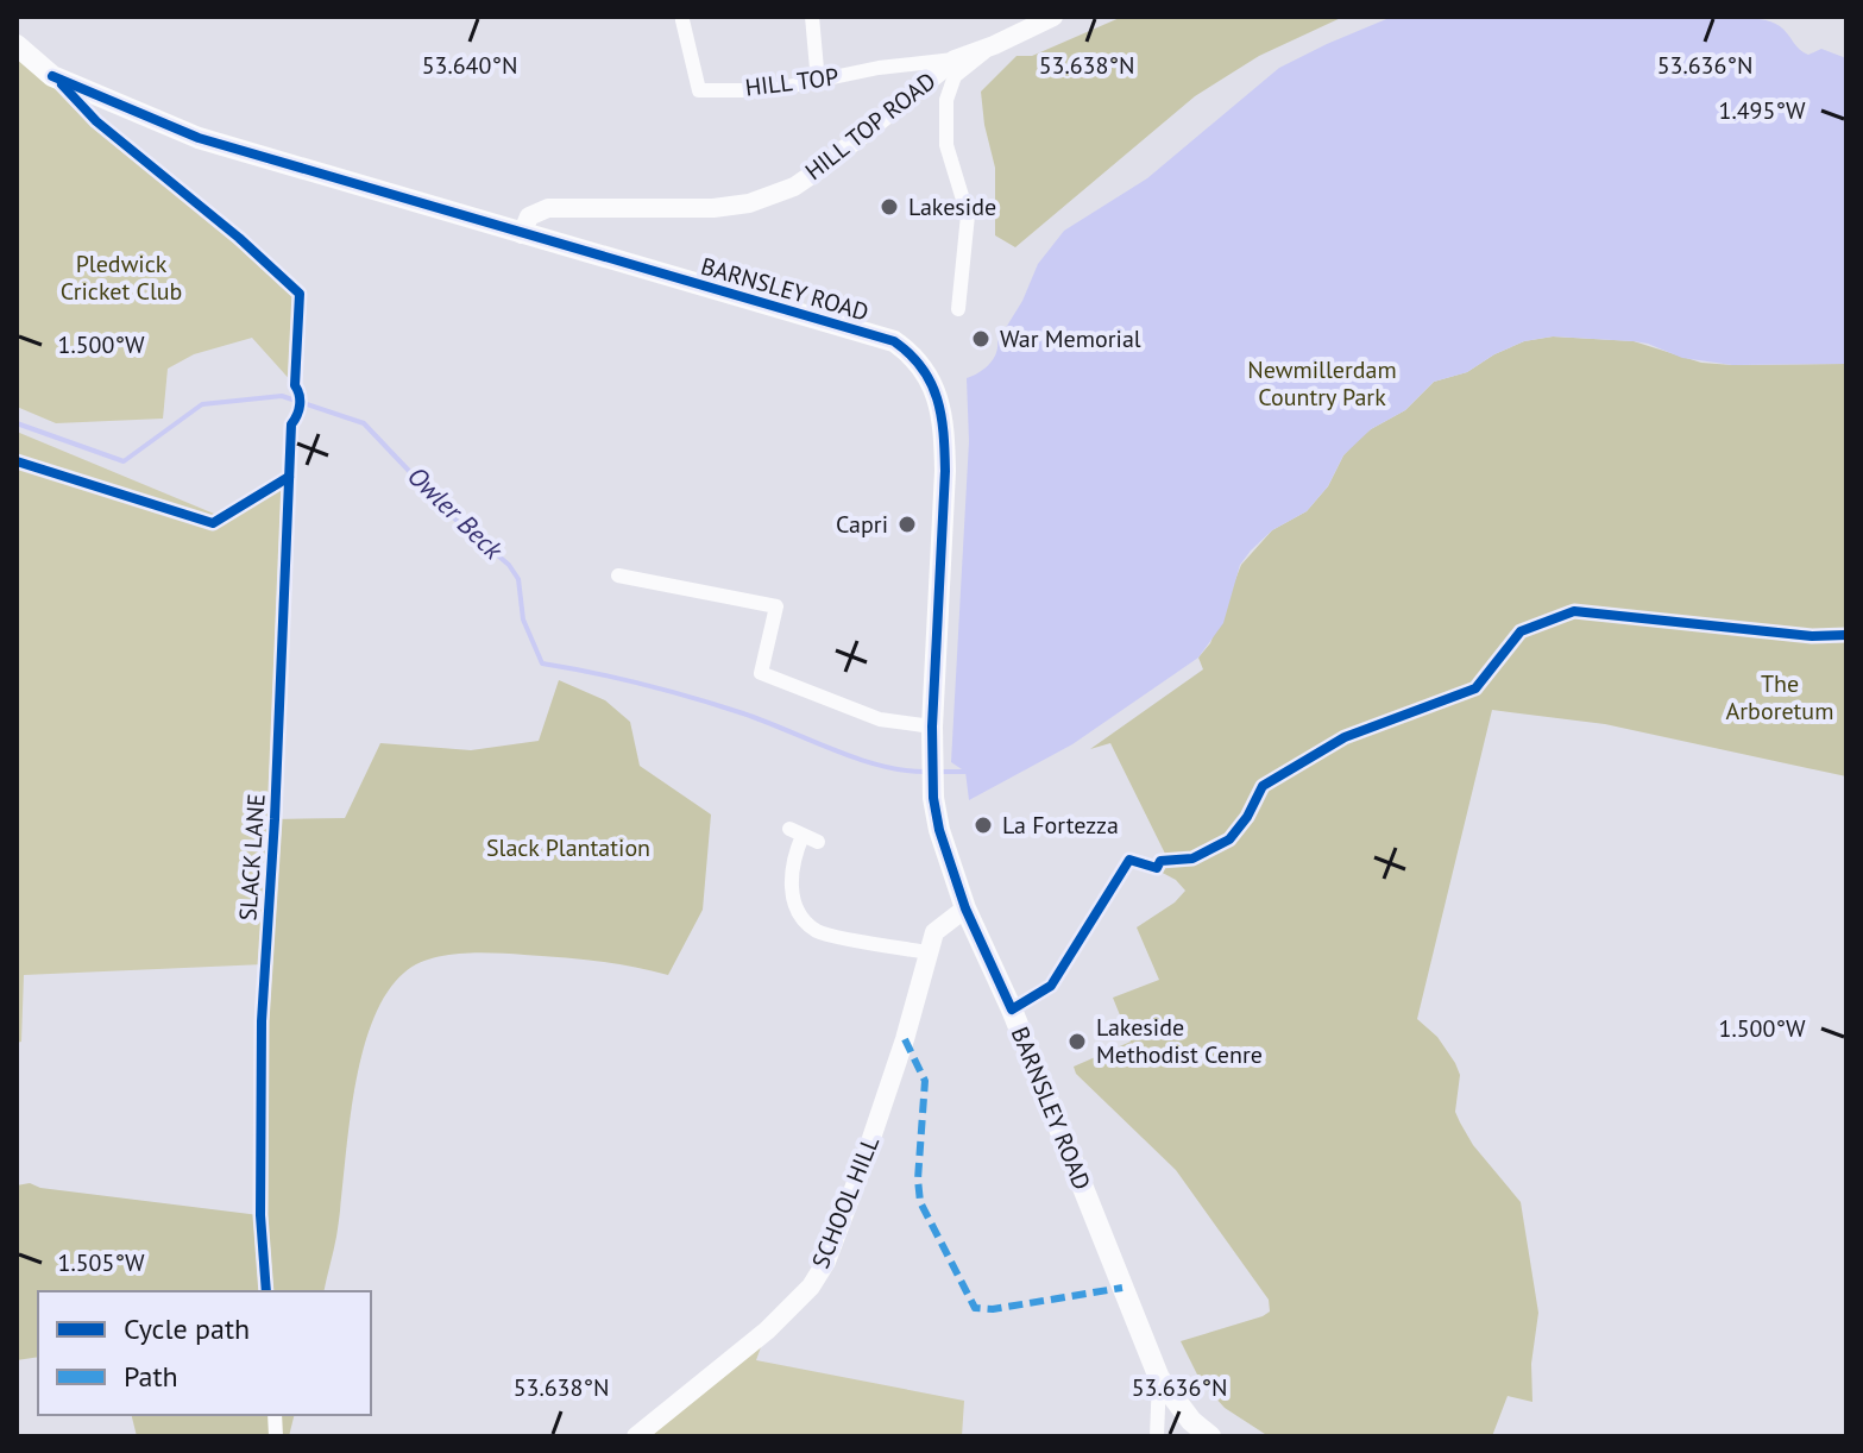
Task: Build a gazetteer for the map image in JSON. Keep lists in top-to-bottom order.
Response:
{
  "streets": {
    "main road": ["BARNSLEY ROAD"],
    "street": [
      "HILL TOP",
      "HILL TOP ROAD",
      "SLACK LANE",
      "SCHOOL HILL"
    ]
  },
  "crossings": [
    ["HILL TOP", "HILL TOP ROAD"],
    ["HILL TOP ROAD", "BARNSLEY ROAD"],
    ["BARNSLEY ROAD", "SCHOOL HILL"]
  ],
  "water": ["Owler Beck"],
  "parks": [
    "Pledwick Cricket Club",
    "Newmillerdam Country Park",
    "The Arboretum",
    "Slack Plantation"
  ],
  "places": [
    "Lakeside",
    "War Memorial",
    "Capri",
    "La Fortezza",
    "Lakeside Methodist Cenre"
  ],
  "legend": ["Cycle path", "Path"],
  "coordinates": [
    "53.638°N",
    "53.636°N",
    "53.640°N",
    "1.495°W",
    "1.500°W",
    "1.505°W"
  ]
}
